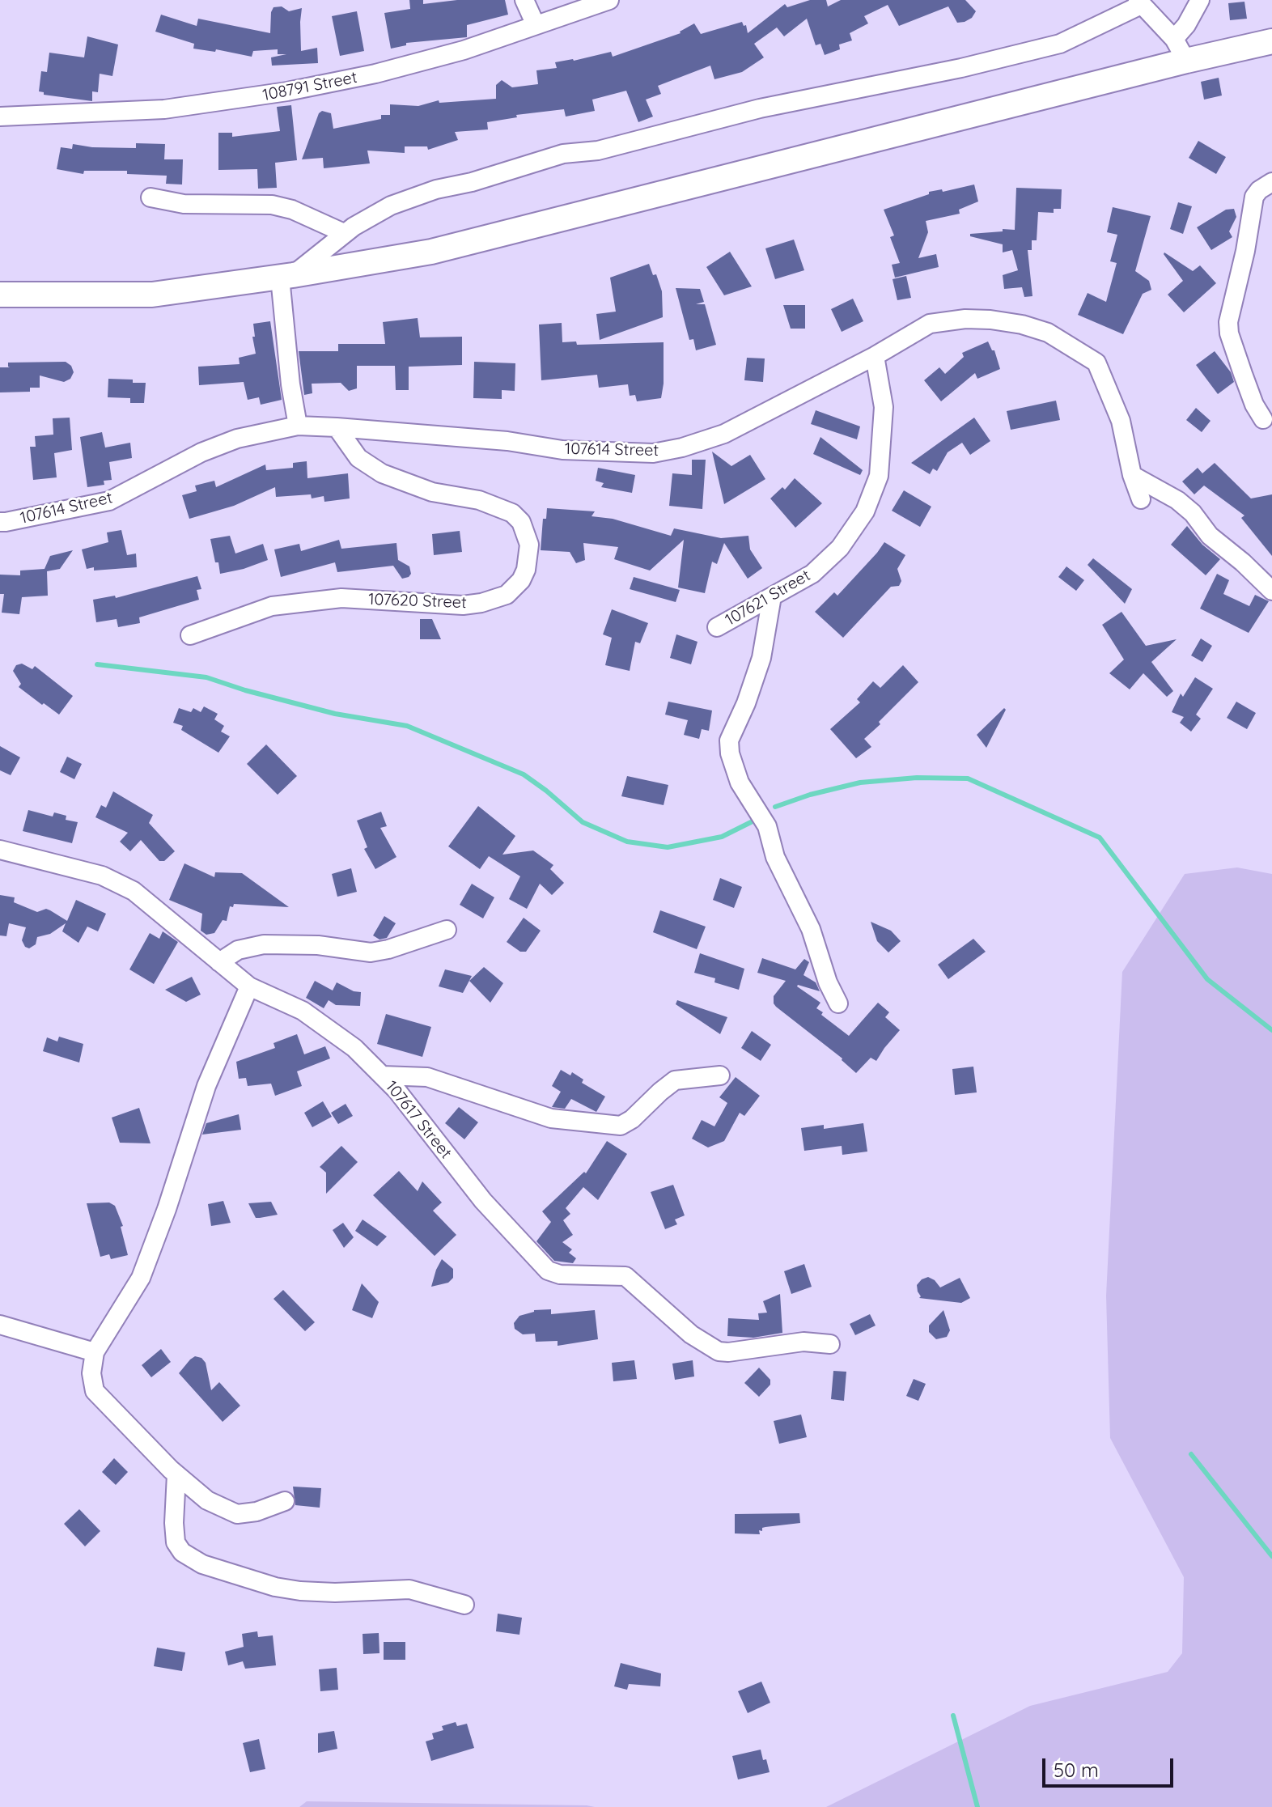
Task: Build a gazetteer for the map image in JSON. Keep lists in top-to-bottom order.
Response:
{
  "streets": {
    "street": [
      "108791 Street",
      "107614 Street",
      "107621 Street",
      "107620 Street",
      "107617 Street"
    ]
  },
  "crossings": [
    ["107614 Street", "107621 Street"],
    ["107614 Street", "107620 Street"]
  ],
  "scale_bar": "50 m"
}
